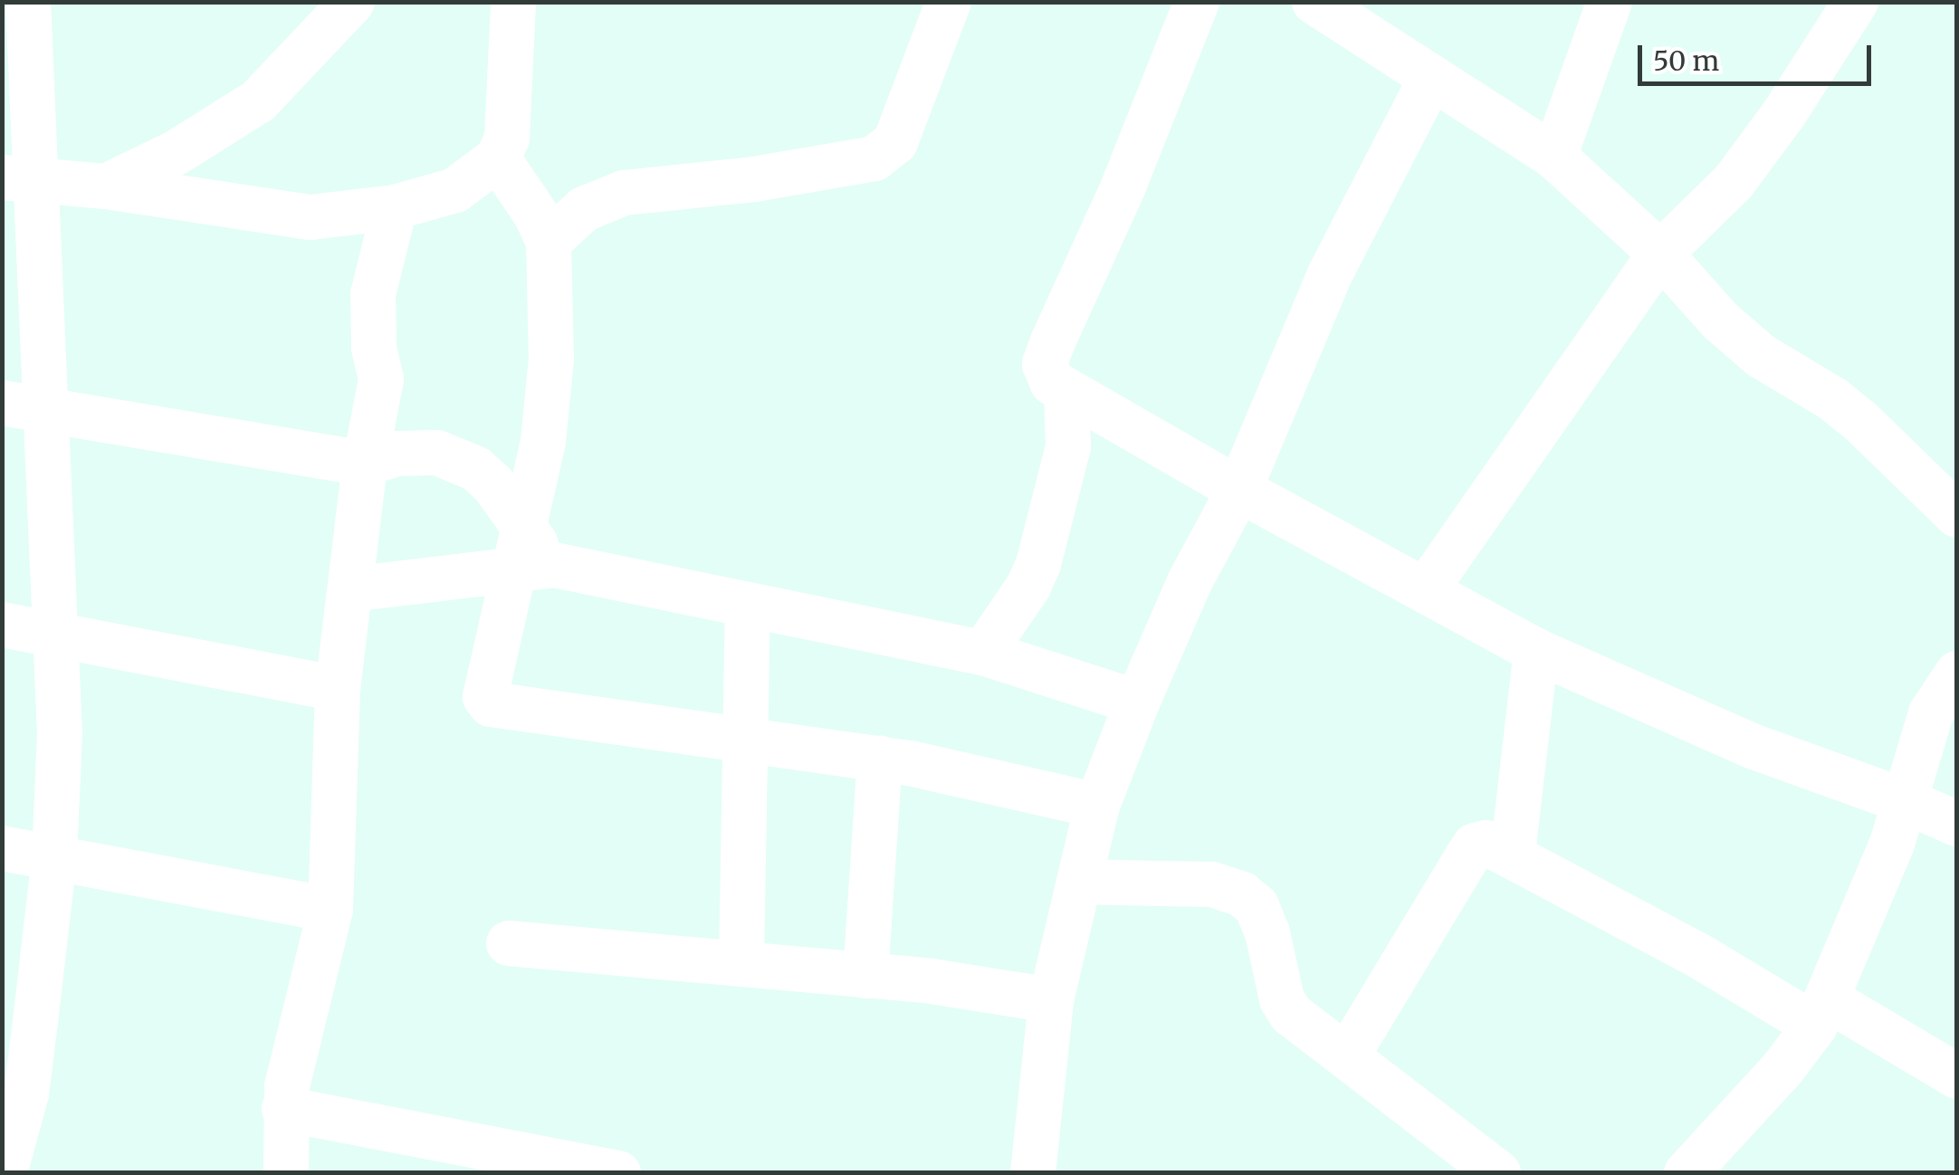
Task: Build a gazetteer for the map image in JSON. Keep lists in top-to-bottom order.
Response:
{
  "scale_bar": "50 m"
}
